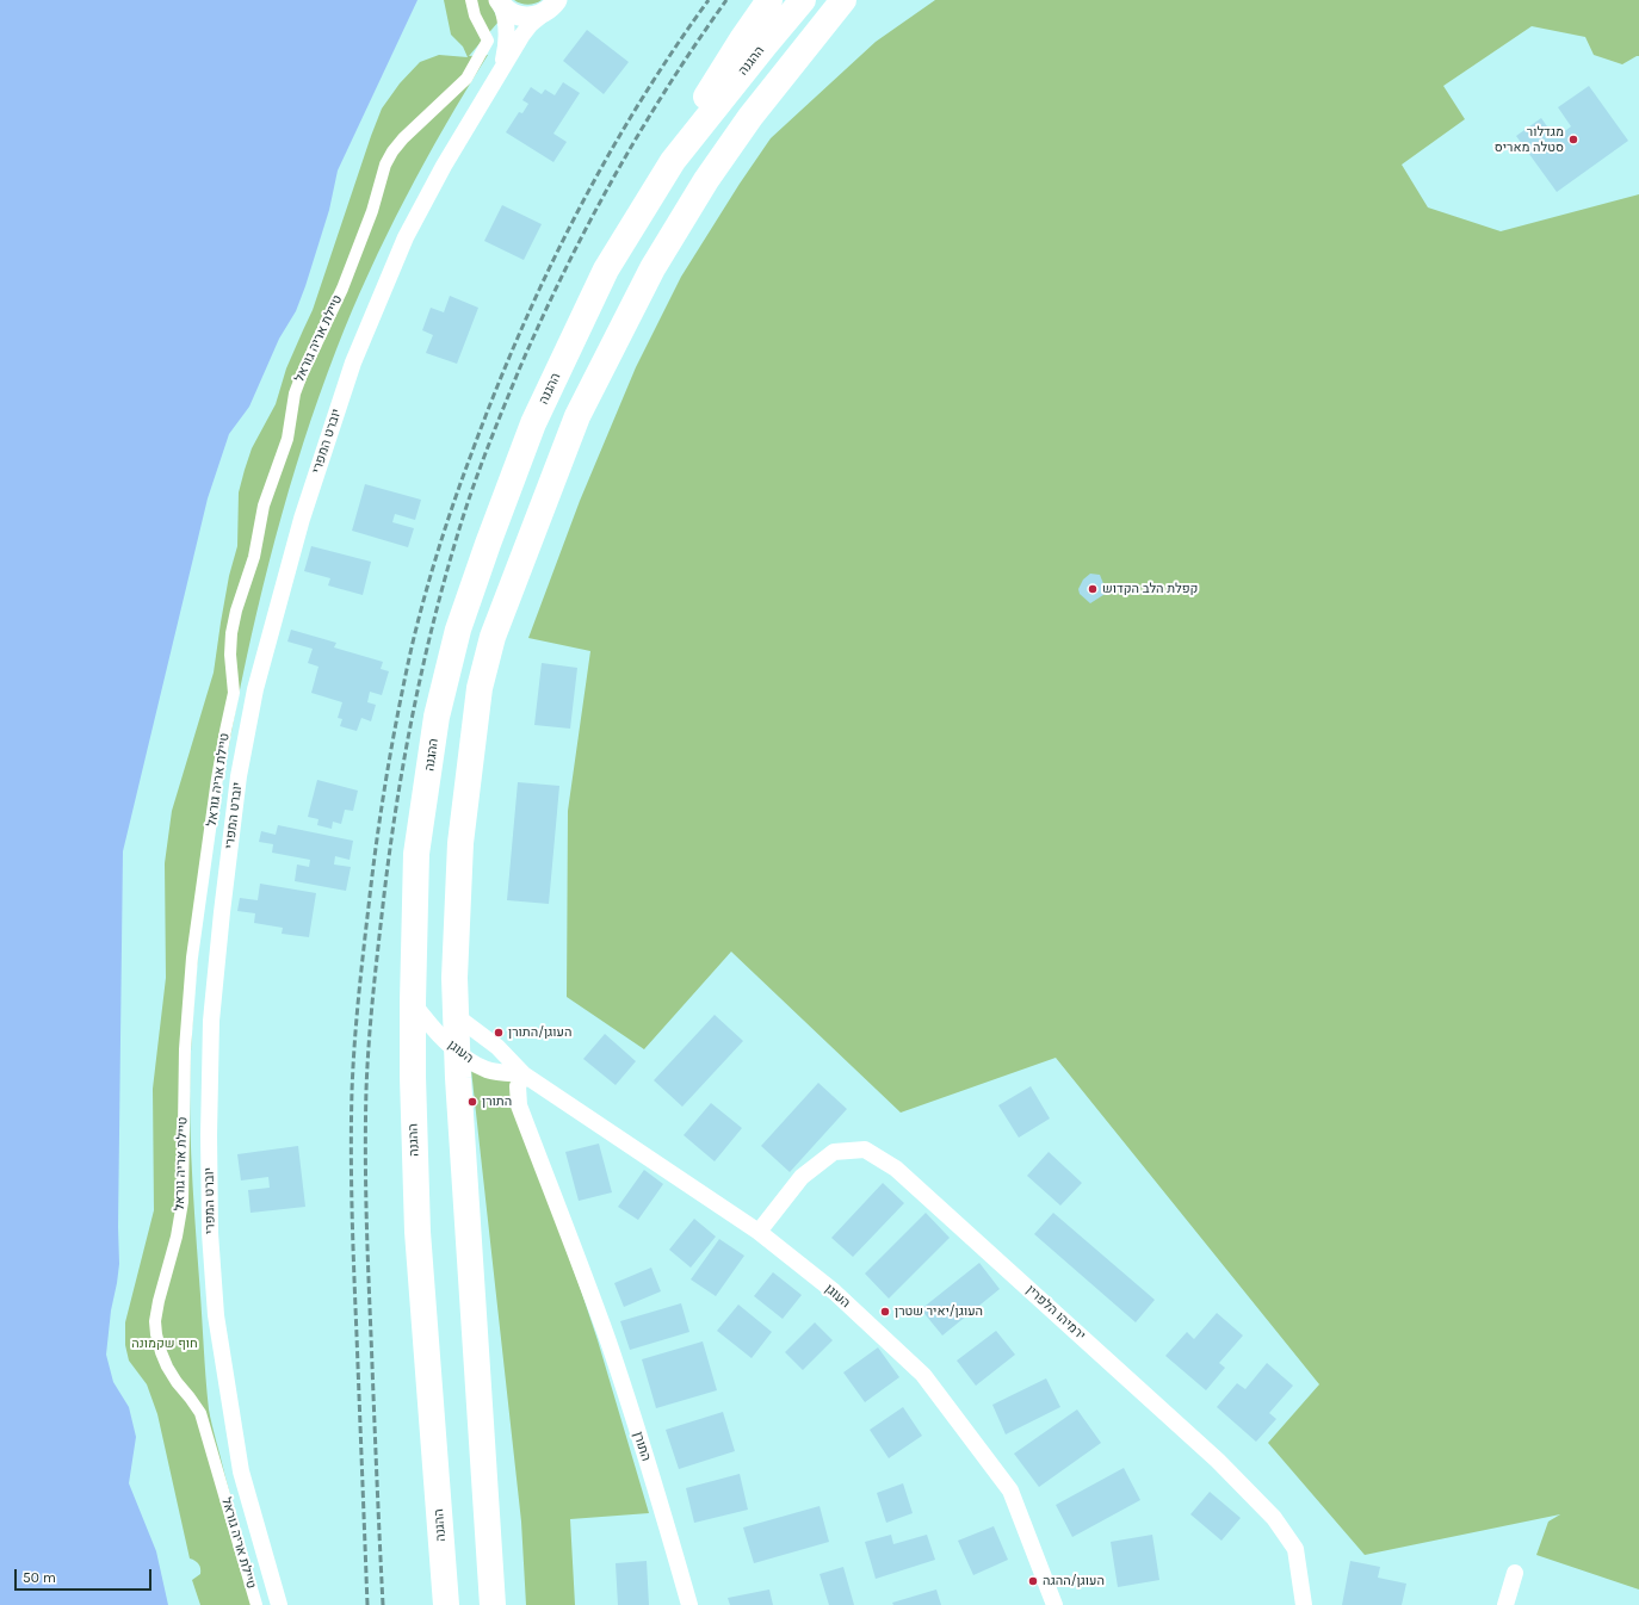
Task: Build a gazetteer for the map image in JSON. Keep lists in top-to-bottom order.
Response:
{
  "streets": {
    "highway": ["ההגנה"],
    "street": [
      "טיילת אריה גוראל",
      "יוברט המפרי",
      "העוגן",
      "ירמיהו הלפרין",
      "התורן"
    ]
  },
  "crossings": [
    ["ההגנה", "העוגן"],
    ["העוגן", "ירמיהו הלפרין"],
    ["העוגן", "התורן"]
  ],
  "parks": ["חוף שקמונה"],
  "places": [
    "מגדלור סטלה מאריס",
    "קפלת הלב הקדוש",
    "העוגן/התורן",
    "התורן",
    "העוגן/יאיר שטרן",
    "העוגן/ההגה"
  ],
  "scale_bar": "50 m"
}
